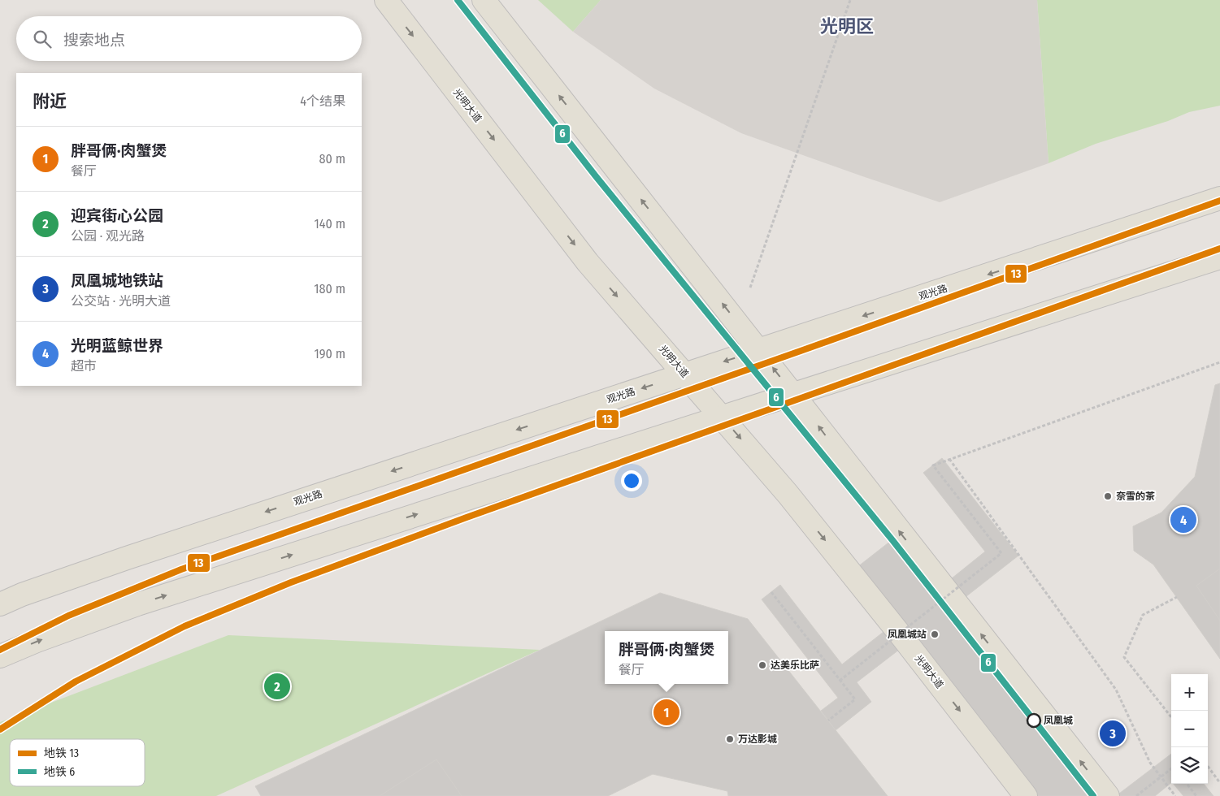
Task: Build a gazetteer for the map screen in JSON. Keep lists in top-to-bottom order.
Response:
{
  "streets": {
    "main road": ["光明大道", "观光路"]
  },
  "crossings": [
    ["光明大道", "观光路"]
  ],
  "districts": ["光明区"],
  "places": [
    "奈雪的茶",
    "凤凰城站",
    "达美乐比萨",
    "凤凰城",
    "万达影城"
  ],
  "lines": ["metro line 6", "metro line 13"],
  "legend": ["地铁 13", "地铁 6"],
  "page": {
    "search": "搜索地点",
    "heading": ["附近", "4个结果"],
    "list": [
      {
        "mark": "1",
        "name": "胖哥俩·肉蟹煲",
        "note": "餐厅",
        "value": "80 m"
      },
      {
        "mark": "2",
        "name": "迎宾街心公园",
        "note": "公园 · 观光路",
        "value": "140 m"
      },
      {
        "mark": "3",
        "name": "凤凰城地铁站",
        "note": "公交站 · 光明大道",
        "value": "180 m"
      },
      {
        "mark": "4",
        "name": "光明蓝鲸世界",
        "note": "超市",
        "value": "190 m"
      }
    ],
    "pins": [
      "4",
      "2",
      "1",
      "3"
    ],
    "popup": ["胖哥俩·肉蟹煲", "餐厅"],
    "map_buttons": ["+", "−"]
  }
}
